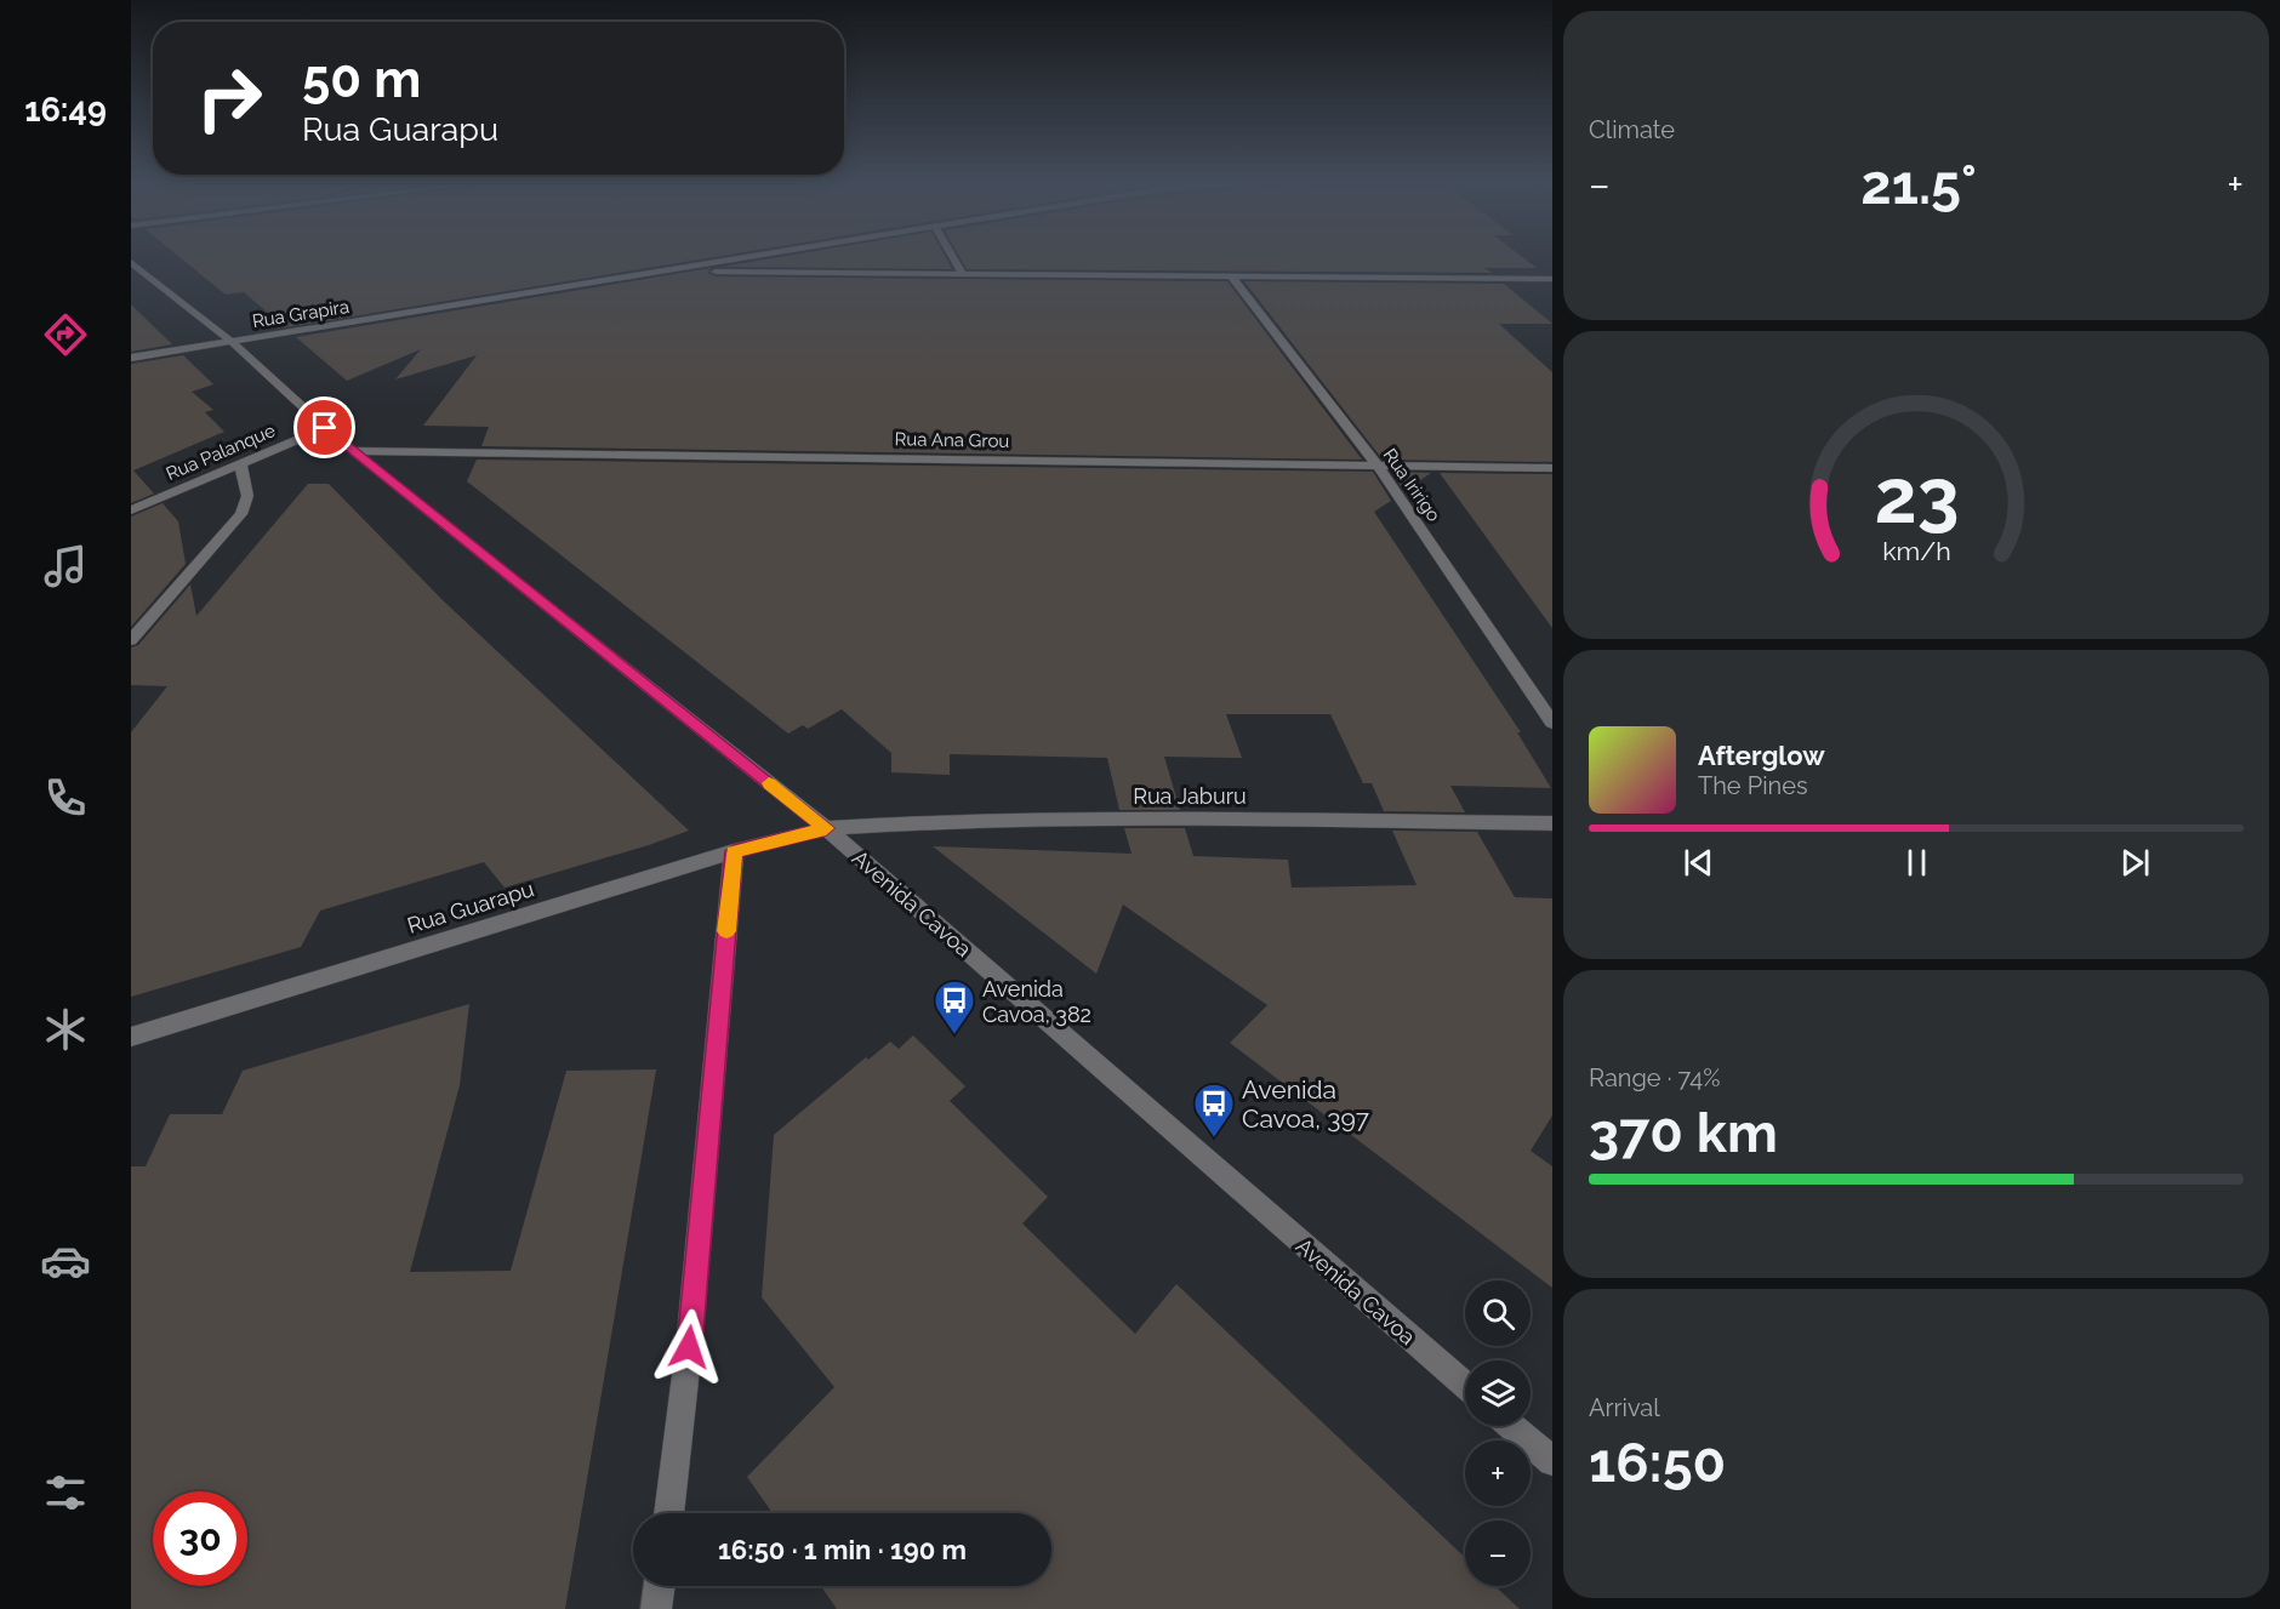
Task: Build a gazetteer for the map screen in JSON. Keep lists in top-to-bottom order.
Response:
{
  "streets": {
    "street": [
      "Rua Grapira",
      "Rua Ana Grou",
      "Rua Palanque",
      "Rua Iririgo",
      "Rua Jaburu",
      "Avenida Cavoa",
      "Rua Guarapu"
    ]
  },
  "crossings": [
    ["Rua Grapira", "Avenida Cavoa"],
    ["Rua Ana Grou", "Rua Iririgo"],
    ["Rua Ana Grou", "Avenida Cavoa"],
    ["Rua Palanque", "Avenida Cavoa"],
    ["Rua Jaburu", "Avenida Cavoa"],
    ["Rua Jaburu", "Rua Guarapu"],
    ["Avenida Cavoa", "Rua Guarapu"]
  ],
  "places": {
    "bus stop": ["Avenida Cavoa, 382", "Avenida Cavoa, 397"]
  },
  "page": {
    "tabs": "16:49",
    "tile": [
      "Climate",
      ["Range · 74%", "370 km"],
      ["Arrival", "16:50"]
    ],
    "turn": ["50 m", "Rua Guarapu"],
    "heat": ["−", "21.5°", "+"],
    "song": ["Afterglow", "The Pines"],
    "map_buttons": ["+", "−"],
    "limit": "30",
    "trip": "16:50 · 1 min · 190 m",
    "gauge": ["23", "km/h"]
  }
}
